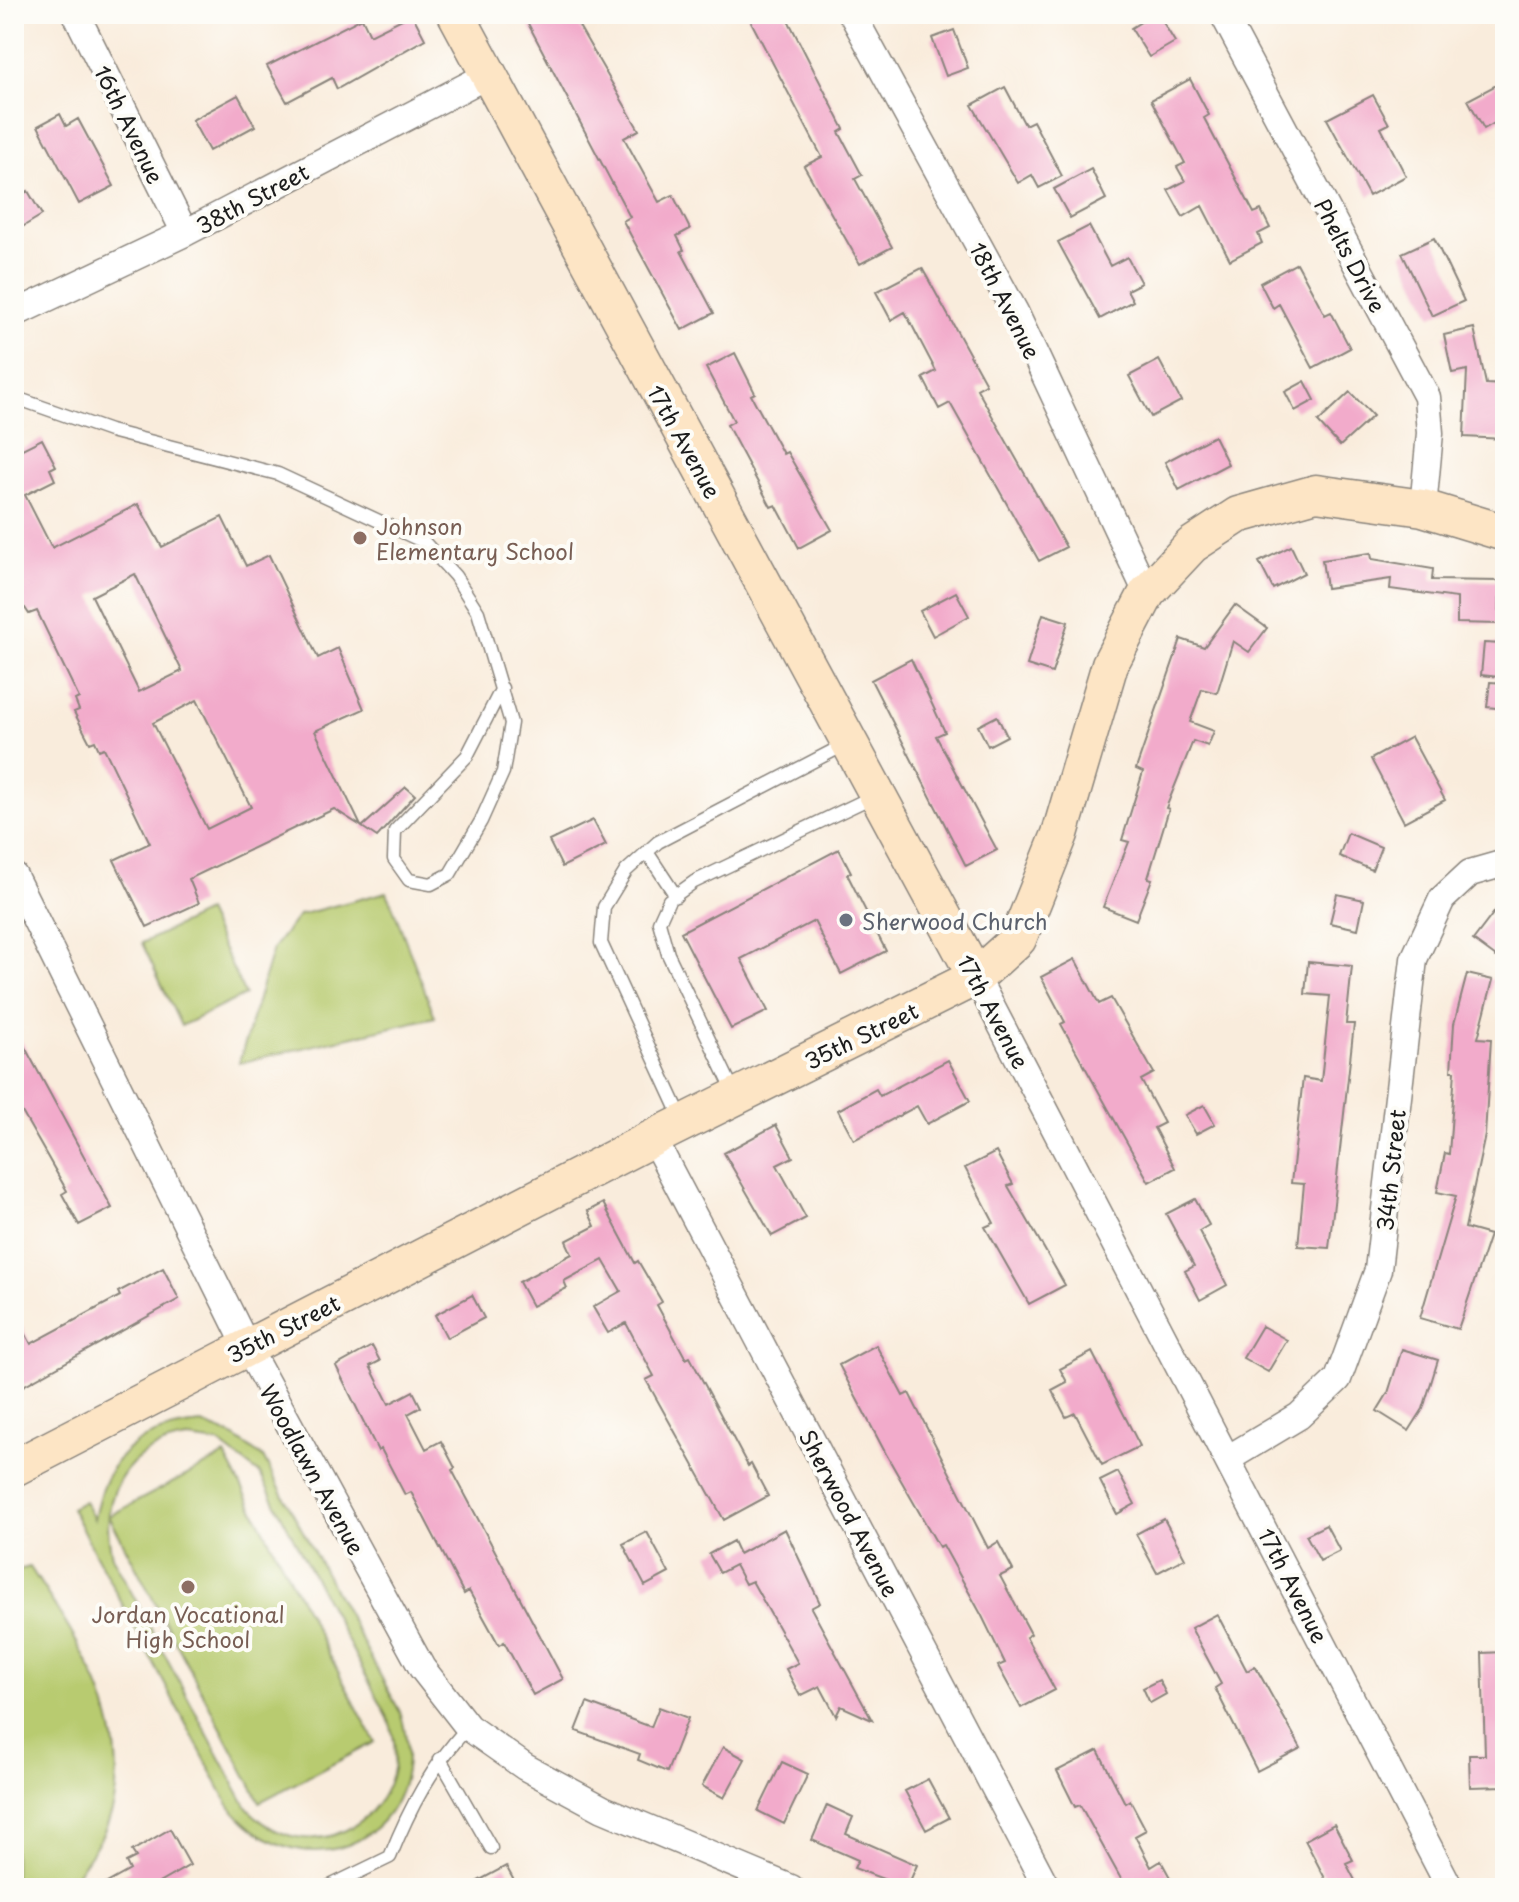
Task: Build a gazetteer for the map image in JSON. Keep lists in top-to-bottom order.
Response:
{
  "streets": {
    "street": [
      "16th Avenue",
      "38th Street",
      "Phelts Drive",
      "18th Avenue",
      "17th Avenue",
      "35th Street",
      "34th Street",
      "Woodlawn Avenue",
      "Sherwood Avenue"
    ]
  },
  "crossings": [
    ["16th Avenue", "38th Street"],
    ["38th Street", "17th Avenue"],
    ["Phelts Drive", "35th Street"],
    ["18th Avenue", "35th Street"],
    ["17th Avenue", "35th Street"],
    ["17th Avenue", "34th Street"],
    ["35th Street", "Woodlawn Avenue"],
    ["35th Street", "Sherwood Avenue"]
  ],
  "places": ["Johnson Elementary School", "Sherwood Church", "Jordan Vocational High School"]
}
